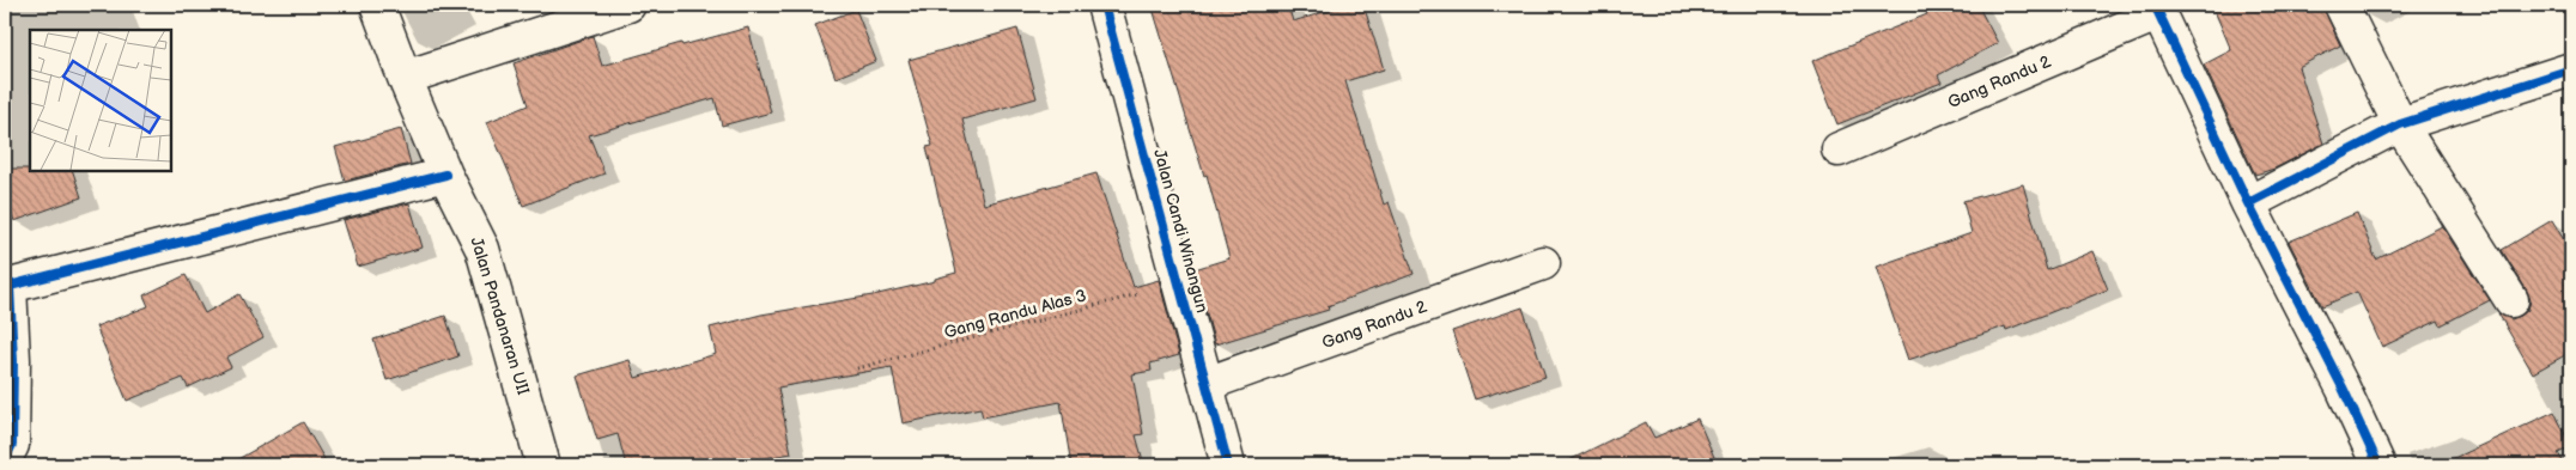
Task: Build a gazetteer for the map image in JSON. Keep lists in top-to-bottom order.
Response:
{
  "streets": {
    "street": ["Gang Randu 2", "Jalan Candi Winangun", "Jalan Pandanaran UII"],
    "path": ["Gang Randu Alas 3"]
  },
  "crossings": [
    ["Gang Randu 2", "Jalan Candi Winangun"],
    ["Jalan Candi Winangun", "Gang Randu Alas 3"]
  ]
}
